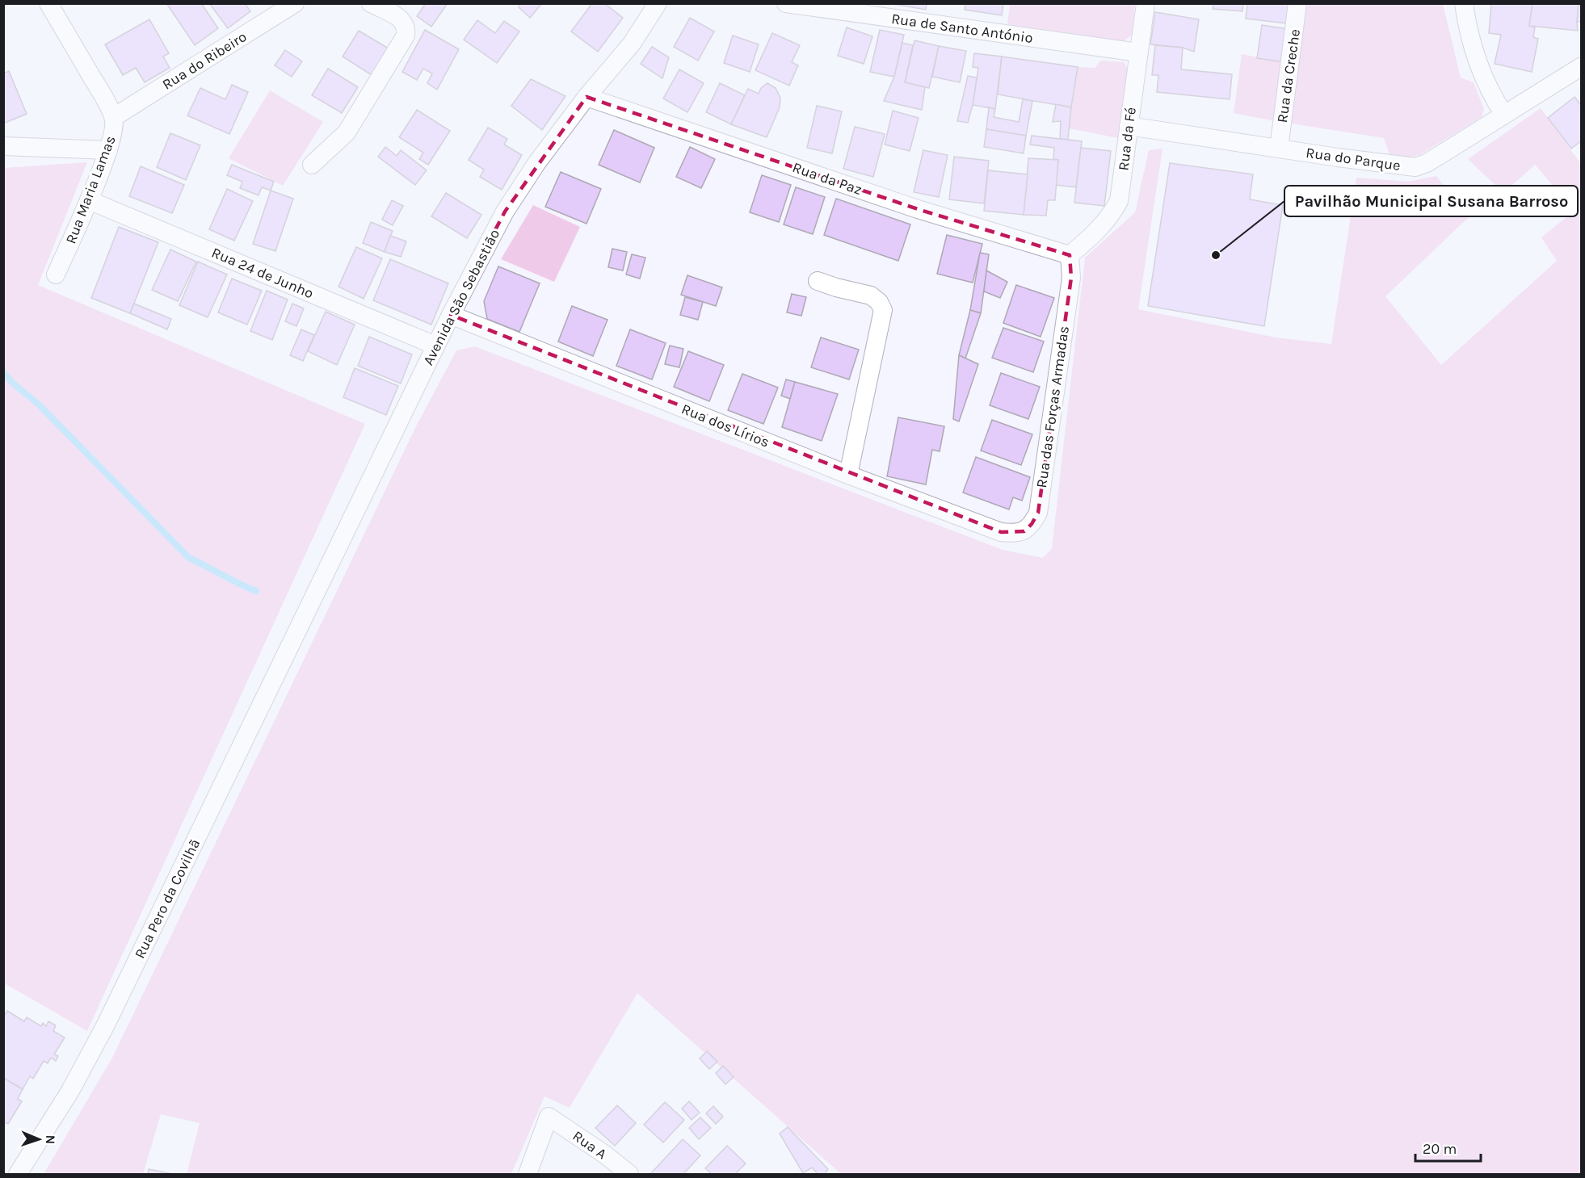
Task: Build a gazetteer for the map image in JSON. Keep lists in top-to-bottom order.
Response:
{
  "streets": {
    "street": [
      "Rua de Santo António",
      "Rua do Ribeiro",
      "Rua da Creche",
      "Rua da Fé",
      "Rua do Parque",
      "Rua da Paz",
      "Rua Maria Lamas",
      "Rua 24 de Junho",
      "Avenida São Sebastião",
      "Rua das Forças Armadas",
      "Rua dos Lírios",
      "Rua Pero da Covilhã",
      "Rua A"
    ]
  },
  "crossings": [
    ["Rua de Santo António", "Rua da Fé"],
    ["Rua do Ribeiro", "Rua Maria Lamas"],
    ["Rua da Creche", "Rua do Parque"],
    ["Rua da Fé", "Rua do Parque"],
    ["Rua da Fé", "Rua da Paz"],
    ["Rua da Fé", "Rua das Forças Armadas"],
    ["Rua da Paz", "Avenida São Sebastião"],
    ["Rua da Paz", "Rua das Forças Armadas"],
    ["Rua Maria Lamas", "Rua 24 de Junho"],
    ["Rua 24 de Junho", "Avenida São Sebastião"],
    ["Avenida São Sebastião", "Rua dos Lírios"],
    ["Avenida São Sebastião", "Rua Pero da Covilhã"],
    ["Rua das Forças Armadas", "Rua dos Lírios"]
  ],
  "places": ["Pavilhão Municipal Susana Barroso"],
  "scale_bar": "20 m",
  "north": "right"
}
